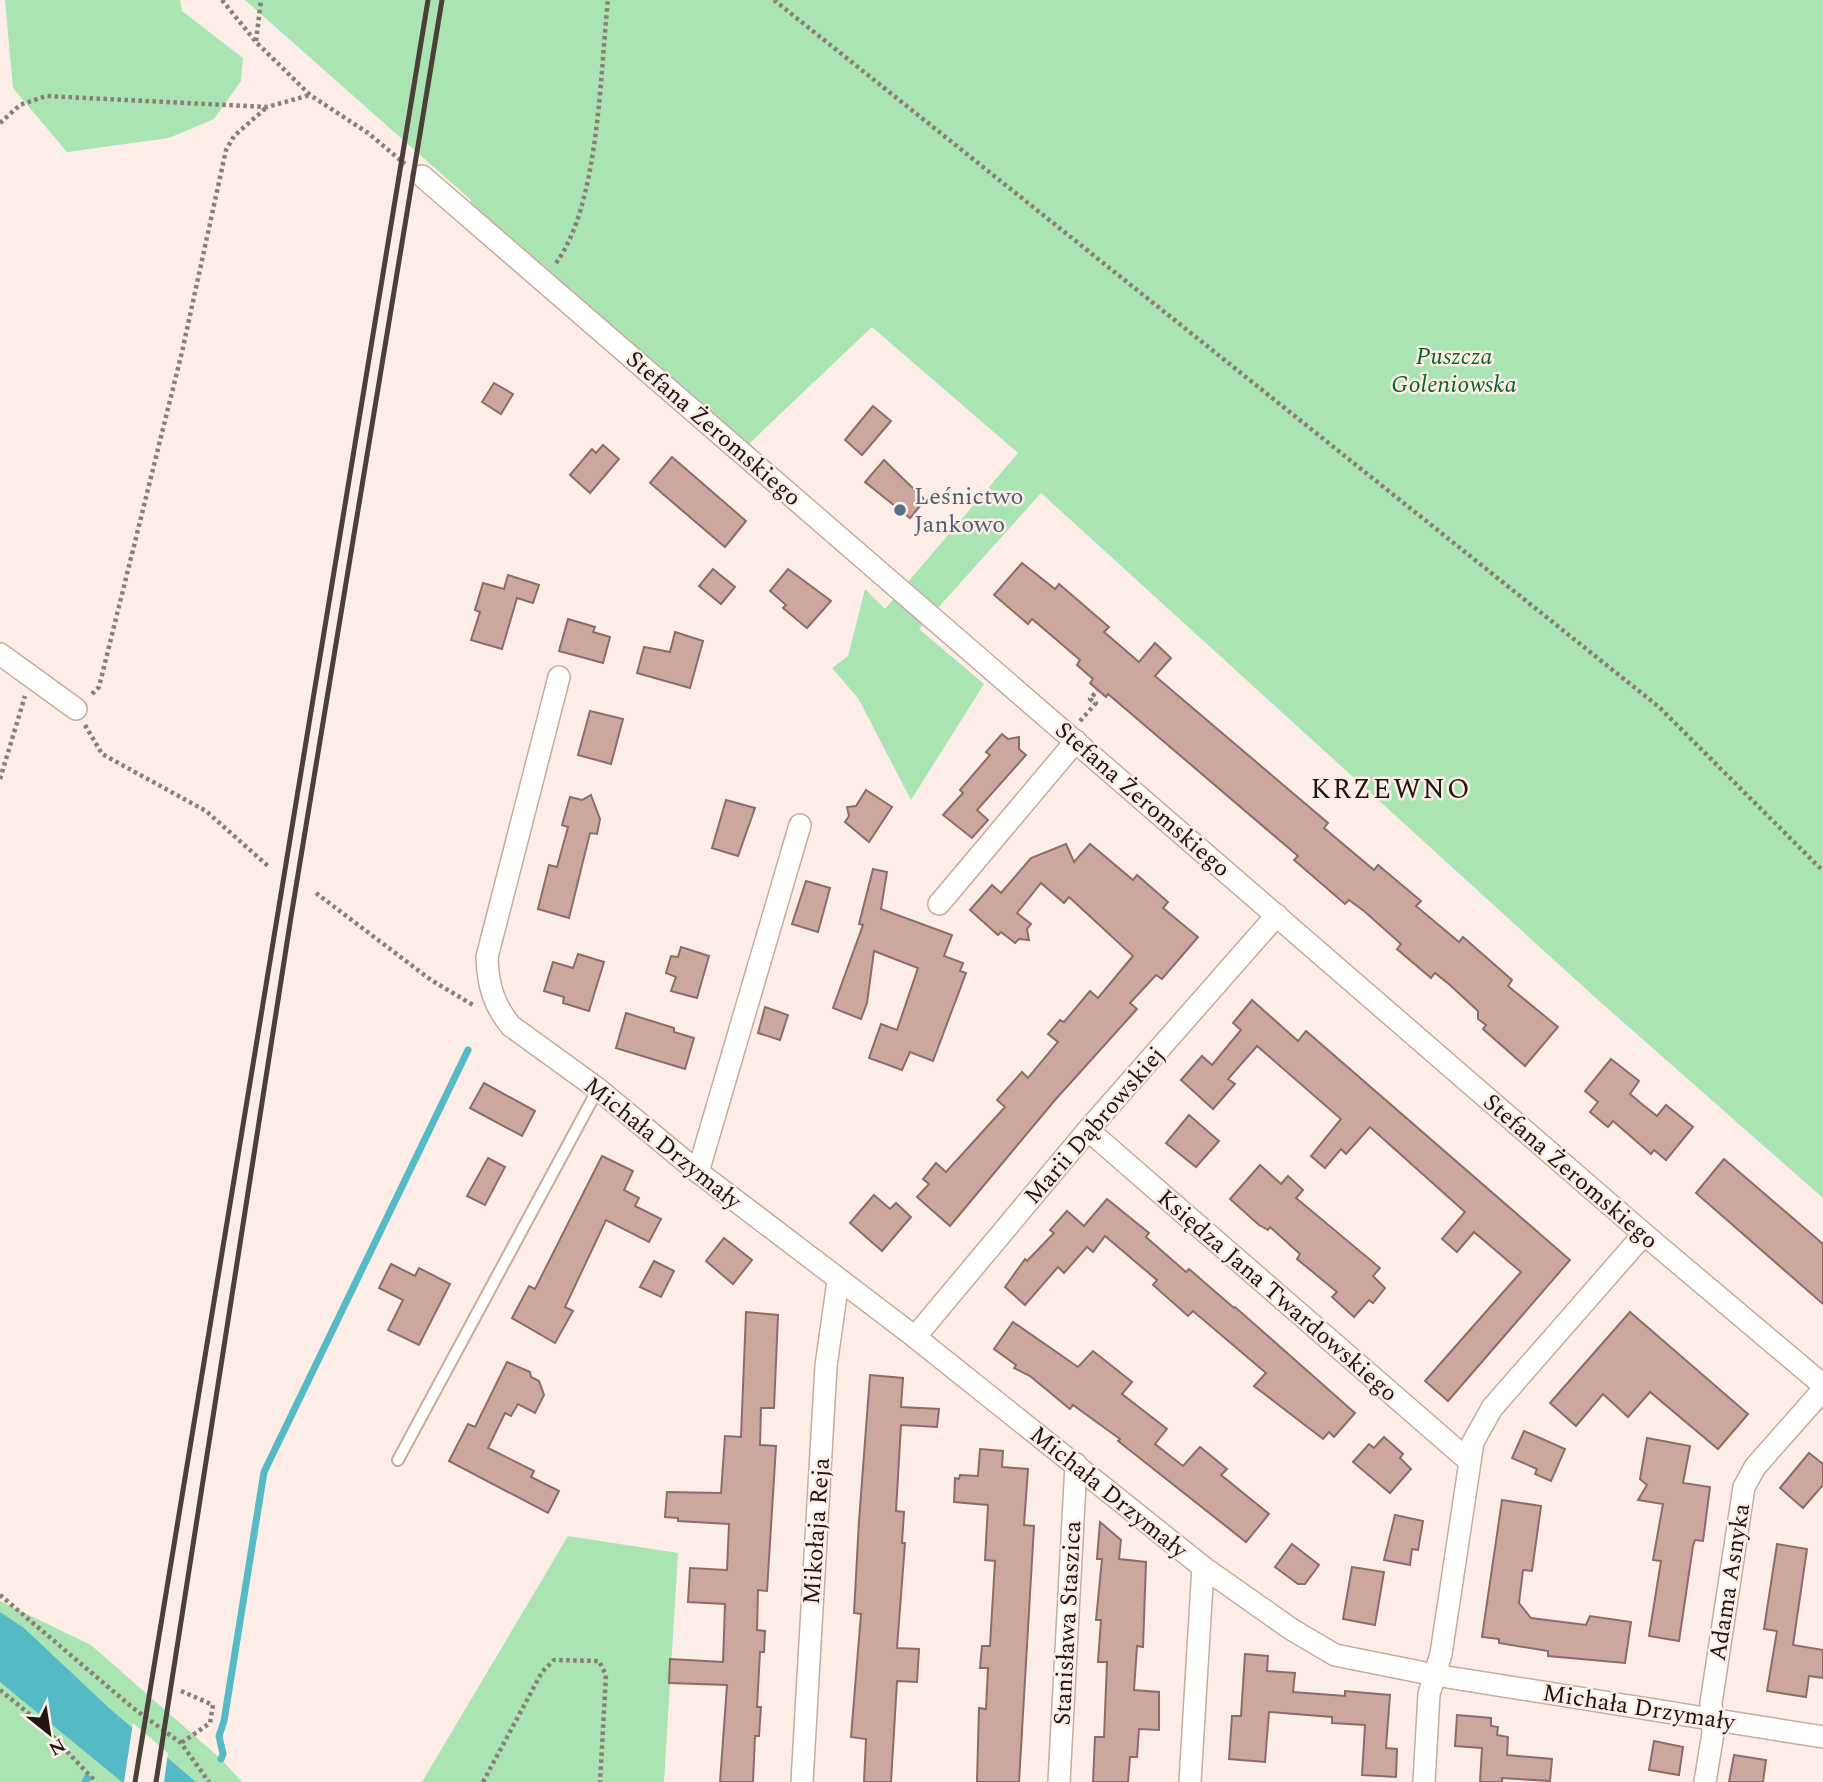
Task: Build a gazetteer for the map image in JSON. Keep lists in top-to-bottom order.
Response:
{
  "streets": {
    "street": [
      "Stefana Żeromskiego",
      "Marii Dąbrowskiej",
      "Michała Drzymały",
      "Księdza Jana Twardowskiego",
      "Mikołaja Reja",
      "Adama Asnyka",
      "Stanisława Staszica"
    ]
  },
  "crossings": [
    ["Stefana Żeromskiego", "Marii Dąbrowskiej"],
    ["Stefana Żeromskiego", "Adama Asnyka"],
    ["Marii Dąbrowskiej", "Michała Drzymały"],
    ["Marii Dąbrowskiej", "Księdza Jana Twardowskiego"],
    ["Michała Drzymały", "Mikołaja Reja"],
    ["Michała Drzymały", "Adama Asnyka"],
    ["Michała Drzymały", "Stanisława Staszica"]
  ],
  "districts": ["KRZEWNO"],
  "parks": ["Puszcza Goleniowska"],
  "places": ["Leśnictwo Jankowo"],
  "north": "bottom right"
}
